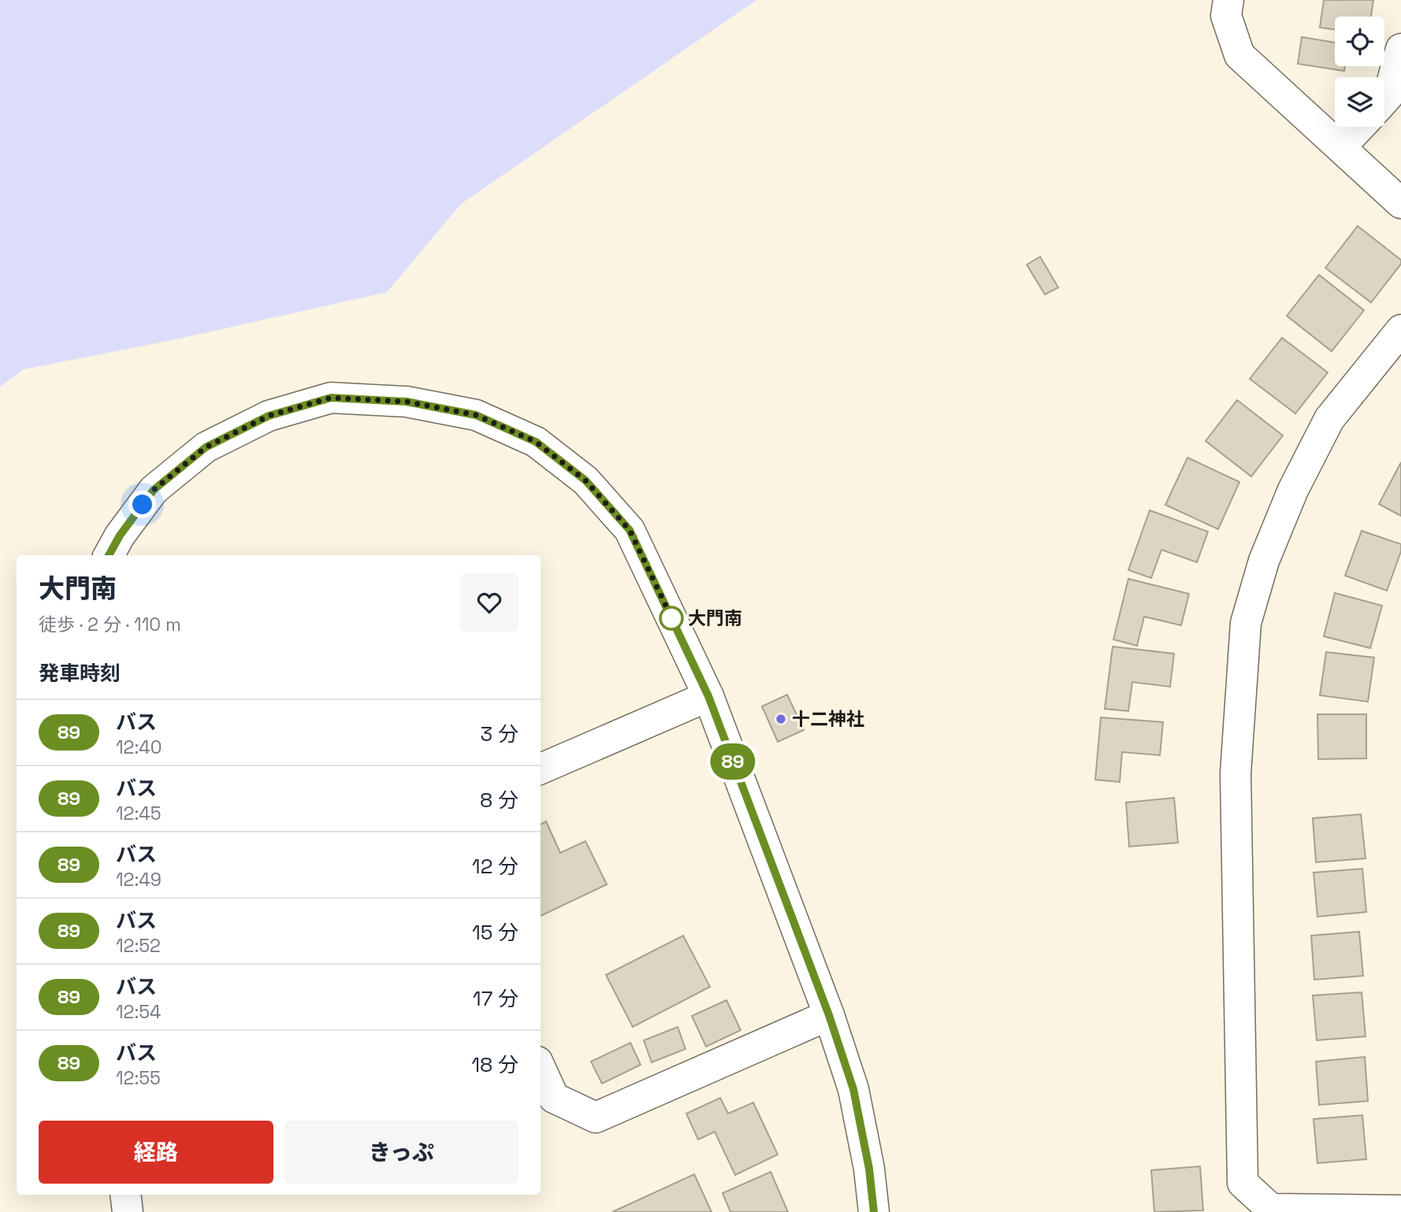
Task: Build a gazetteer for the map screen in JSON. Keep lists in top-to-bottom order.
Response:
{
  "places": ["大門南", "十二神社"],
  "lines": ["bus line 89"],
  "page": {
    "on_map": "89",
    "heading": [
      ["大門南", "徒歩 · 2 分 · 110 m"],
      "発車時刻"
    ],
    "list": [
      {
        "mark": "89",
        "name": "バス",
        "note": "12:40",
        "value": "3 分"
      },
      {
        "mark": "89",
        "name": "バス",
        "note": "12:45",
        "value": "8 分"
      },
      {
        "mark": "89",
        "name": "バス",
        "note": "12:49",
        "value": "12 分"
      },
      {
        "mark": "89",
        "name": "バス",
        "note": "12:52",
        "value": "15 分"
      },
      {
        "mark": "89",
        "name": "バス",
        "note": "12:54",
        "value": "17 分"
      },
      {
        "mark": "89",
        "name": "バス",
        "note": "12:55",
        "value": "18 分"
      }
    ],
    "buttons": ["経路", "きっぷ"]
  }
}
